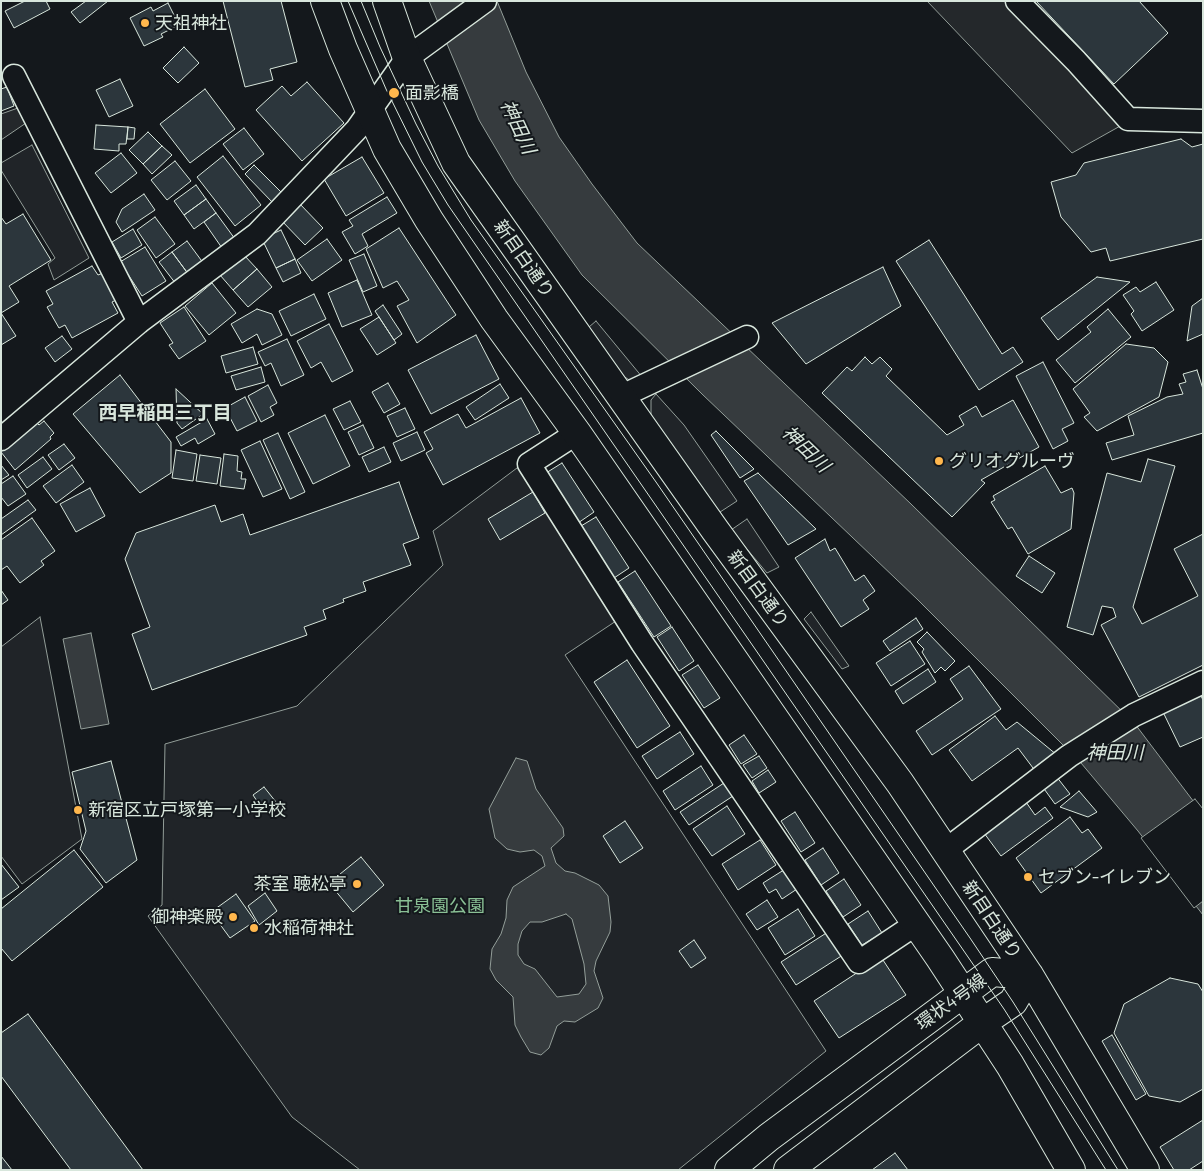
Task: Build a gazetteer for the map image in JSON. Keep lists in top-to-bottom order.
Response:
{
  "streets": {
    "main road": ["新目白通り", "環状4号線"]
  },
  "crossings": [
    ["新目白通り", "環状4号線"]
  ],
  "districts": ["西早稲田三丁目"],
  "water": ["神田川"],
  "parks": ["甘泉園公園"],
  "places": [
    "天祖神社",
    "面影橋",
    "グリオグルーヴ",
    "新宿区立戸塚第一小学校",
    "セブン-イレブン",
    "茶室 聴松亭",
    "御神楽殿",
    "水稲荷神社"
  ]
}
